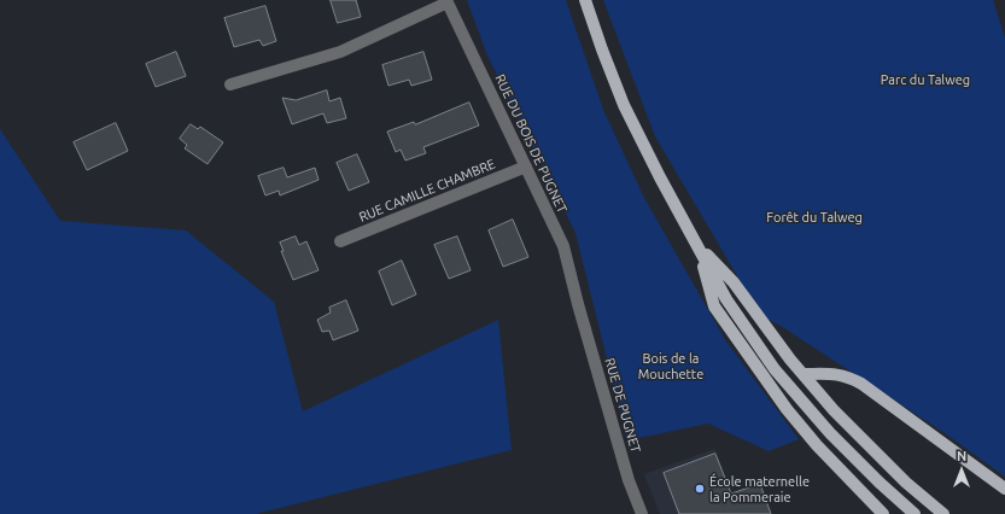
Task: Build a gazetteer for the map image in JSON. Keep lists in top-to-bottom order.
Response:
{
  "streets": {
    "street": ["RUE DU BOIS DE PUGNET", "RUE CAMILLE CHAMBRE", "RUE DE PUGNET"]
  },
  "crossings": [
    ["RUE DU BOIS DE PUGNET", "RUE CAMILLE CHAMBRE"],
    ["RUE DU BOIS DE PUGNET", "RUE DE PUGNET"]
  ],
  "parks": ["Parc du Talweg", "Forêt du Talweg", "Bois de la Mouchette"],
  "places": ["École maternelle la Pommeraie"],
  "north": "top"
}
